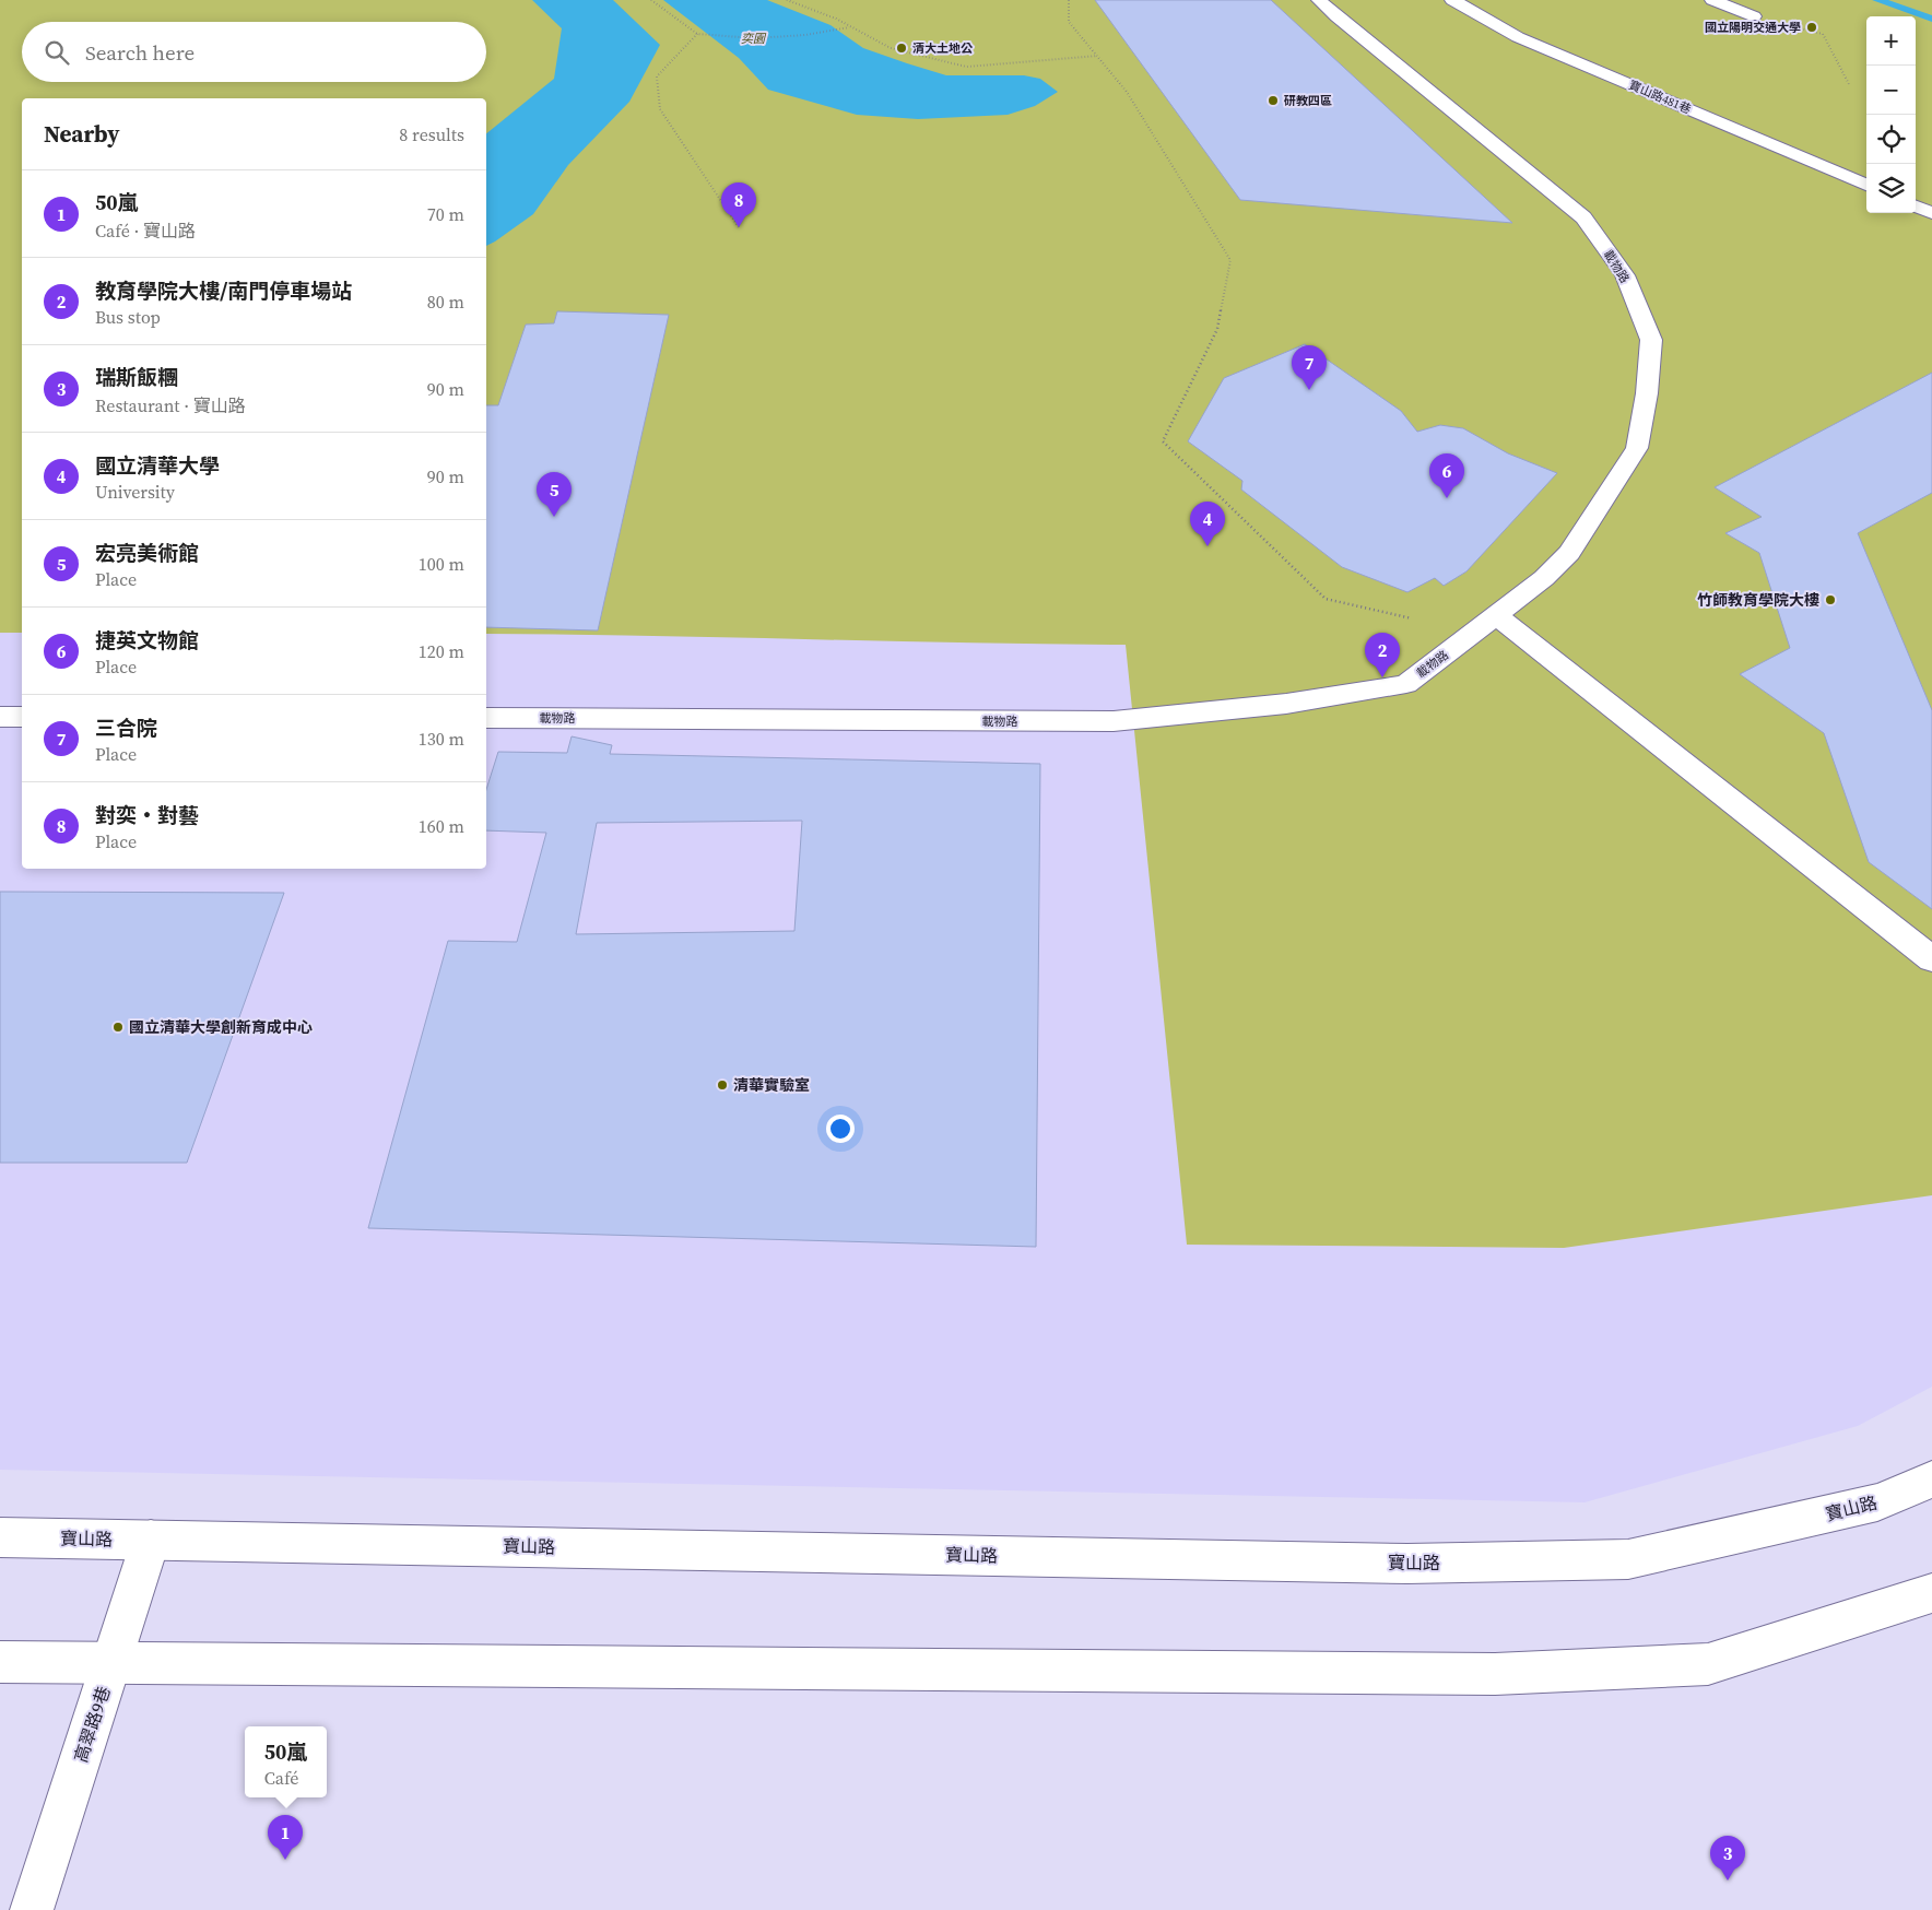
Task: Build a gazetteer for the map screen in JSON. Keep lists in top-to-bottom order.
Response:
{
  "streets": {
    "street": [
      "寶山路481巷",
      "載物路",
      "寶山路",
      "高翠路9巷"
    ]
  },
  "crossings": [
    ["寶山路", "高翠路9巷"]
  ],
  "parks": ["奕園"],
  "places": [
    "國立陽明交通大學",
    "清大土地公",
    "研教四區",
    "竹師教育學院大樓",
    "國立清華大學創新育成中心",
    "清華實驗室"
  ],
  "page": {
    "map_buttons": ["+", "−"],
    "search": "Search here",
    "heading": ["Nearby", "8 results"],
    "list": [
      {
        "mark": "1",
        "name": "50嵐",
        "note": "Café · 寶山路",
        "value": "70 m"
      },
      {
        "mark": "2",
        "name": "教育學院大樓/南門停車場站",
        "note": "Bus stop",
        "value": "80 m"
      },
      {
        "mark": "3",
        "name": "瑞斯飯糰",
        "note": "Restaurant · 寶山路",
        "value": "90 m"
      },
      {
        "mark": "4",
        "name": "國立清華大學",
        "note": "University",
        "value": "90 m"
      },
      {
        "mark": "5",
        "name": "宏亮美術館",
        "note": "Place",
        "value": "100 m"
      },
      {
        "mark": "6",
        "name": "捷英文物館",
        "note": "Place",
        "value": "120 m"
      },
      {
        "mark": "7",
        "name": "三合院",
        "note": "Place",
        "value": "130 m"
      },
      {
        "mark": "8",
        "name": "對奕‧對藝",
        "note": "Place",
        "value": "160 m"
      }
    ],
    "pins": [
      "8",
      "7",
      "6",
      "5",
      "4",
      "2",
      "1",
      "3"
    ],
    "popup": ["50嵐", "Café"]
  }
}
